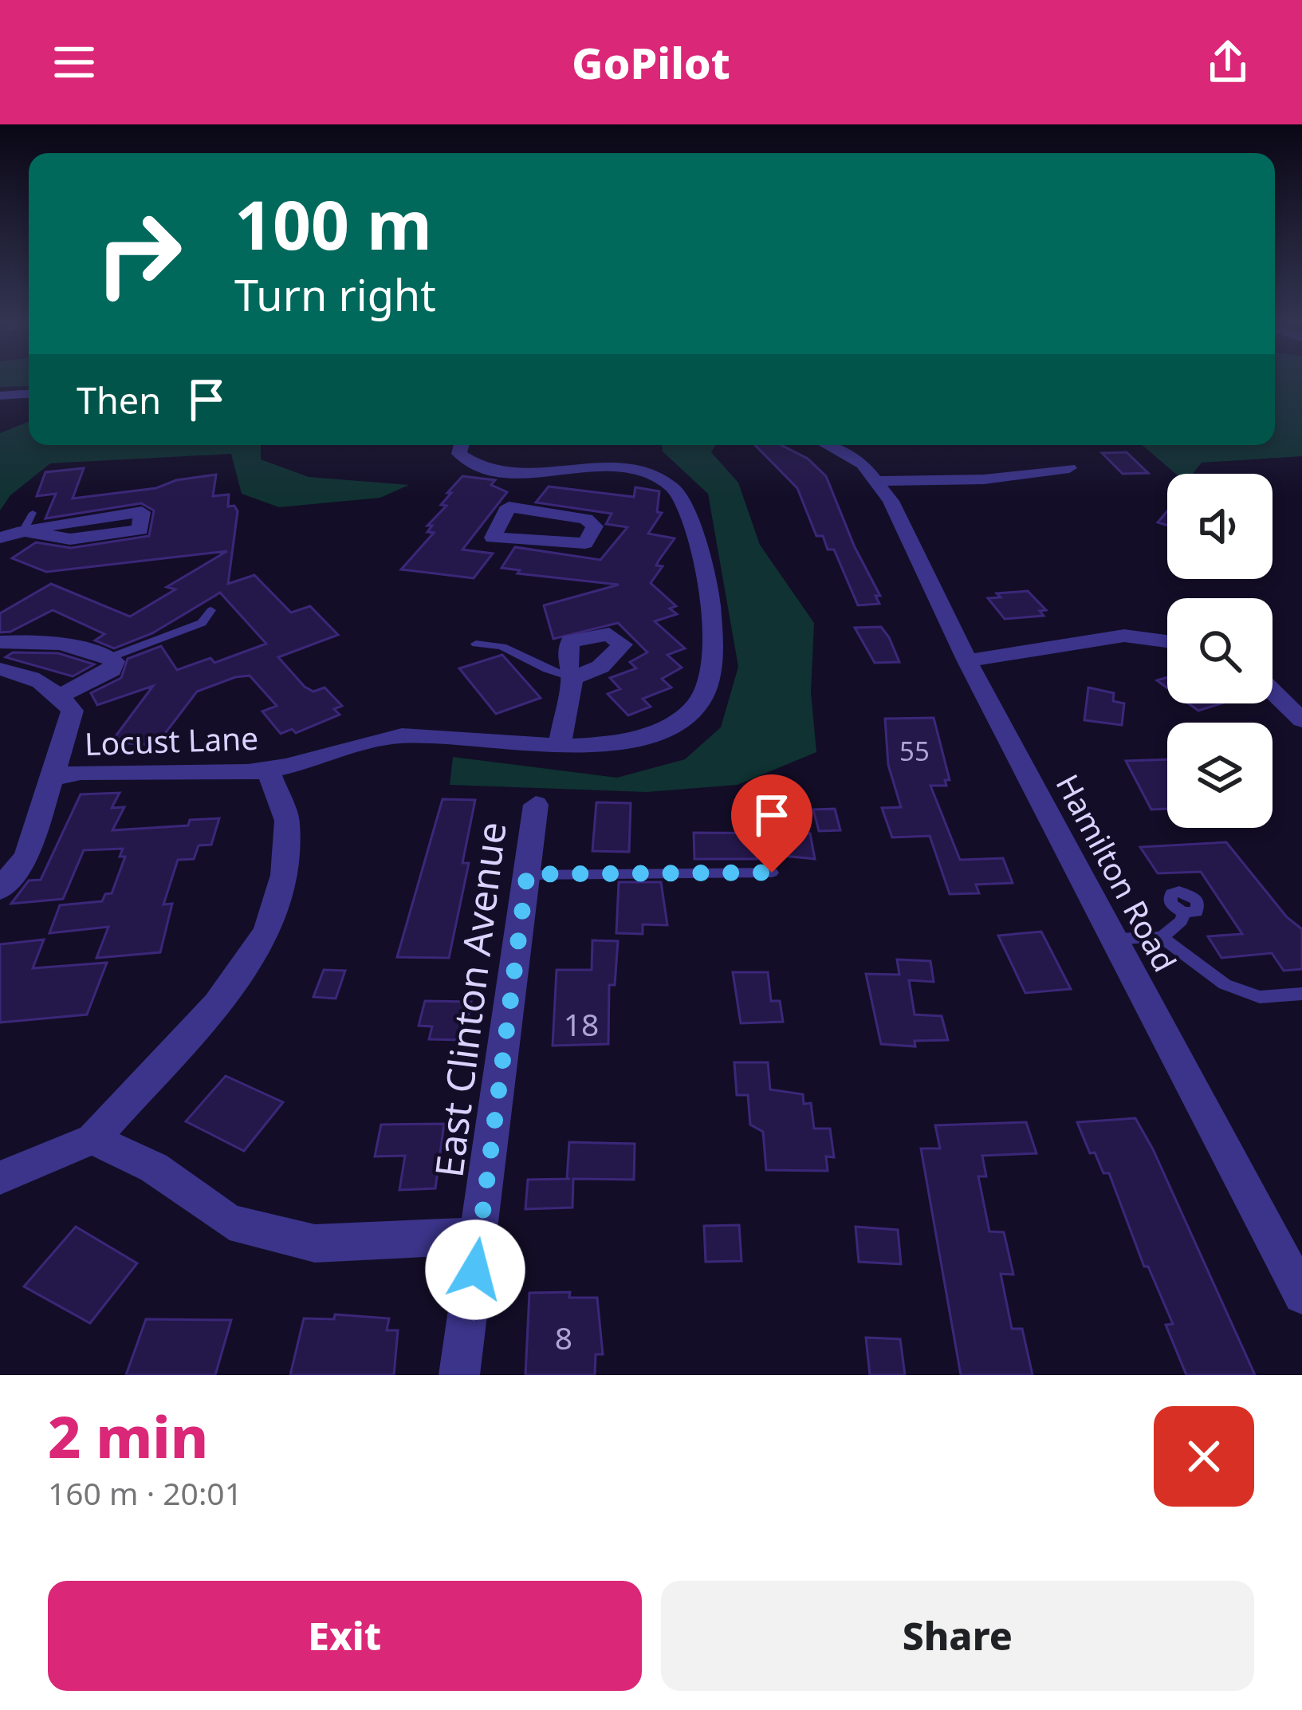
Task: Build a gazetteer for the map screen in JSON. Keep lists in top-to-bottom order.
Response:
{
  "streets": {
    "street": ["Locust Lane", "Hamilton Road", "East Clinton Avenue"]
  },
  "house_numbers": ["55", "18", "8"],
  "page": {
    "header": "GoPilot",
    "turn": ["100 m", "Turn right"],
    "then": "Then",
    "heading": ["2 min", "160 m · 20:01"],
    "buttons": ["Exit", "Share"]
  }
}
